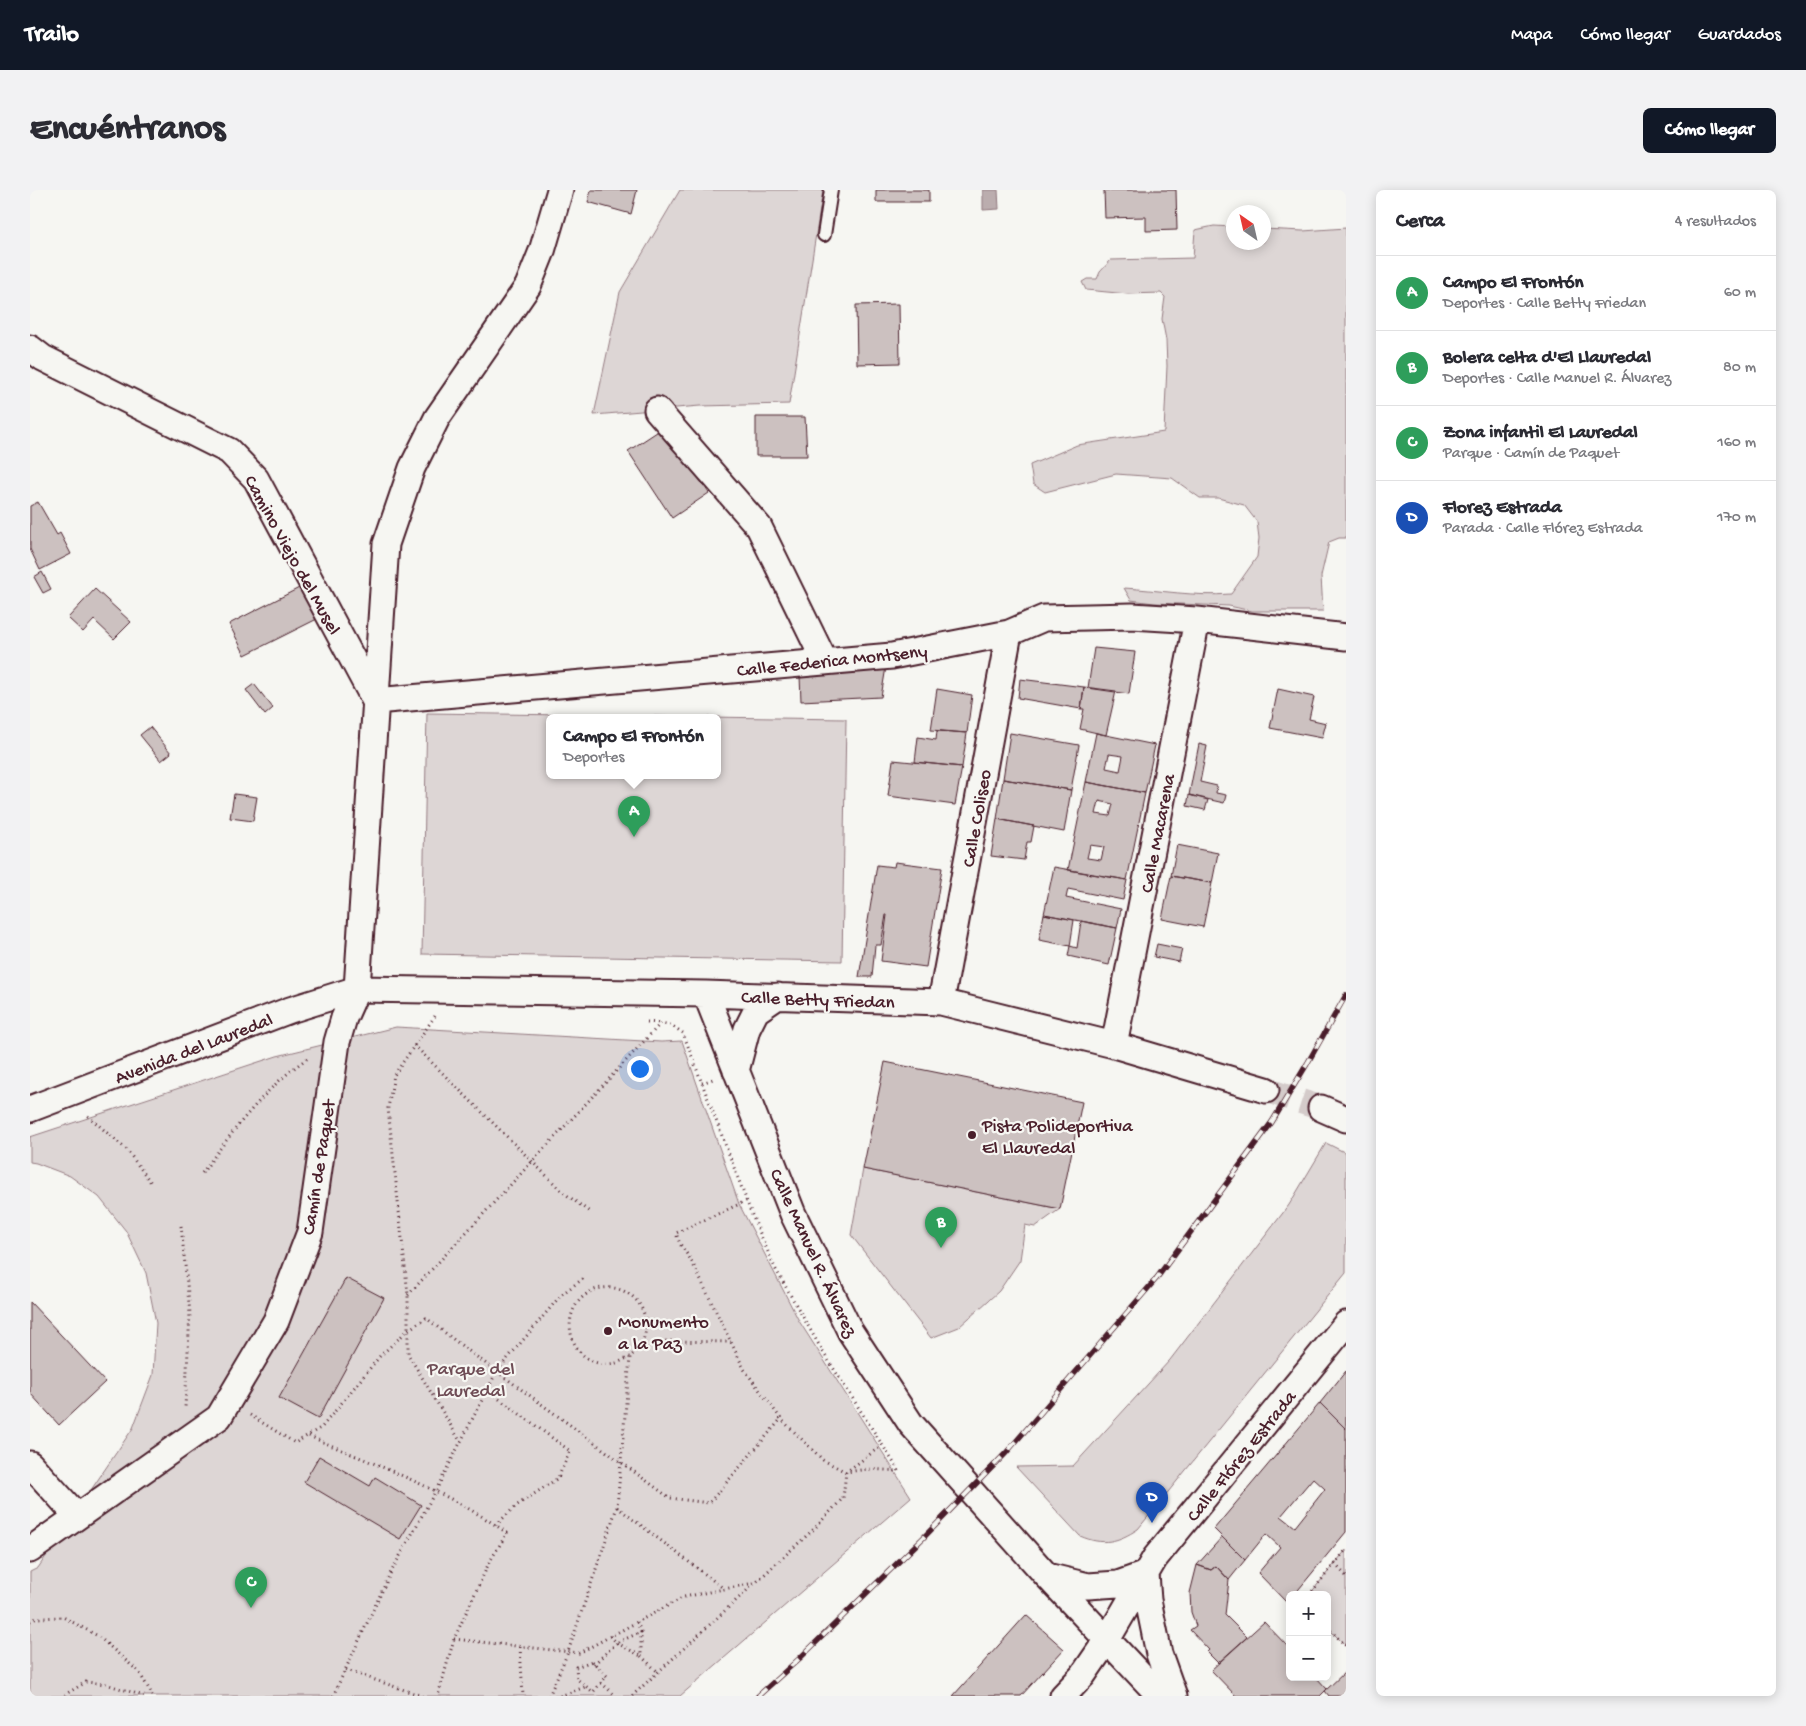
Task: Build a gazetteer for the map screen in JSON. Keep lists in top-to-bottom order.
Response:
{
  "streets": {
    "street": [
      "Camino Viejo del Musel",
      "Calle Federica Montseny",
      "Calle Coliseo",
      "Calle Macarena",
      "Calle Betty Friedan",
      "Avenida del Lauredal",
      "Camín de Paquet",
      "Calle Manuel R. Álvarez",
      "Calle Flórez Estrada"
    ]
  },
  "crossings": [
    ["Camino Viejo del Musel", "Calle Federica Montseny"],
    ["Camino Viejo del Musel", "Camín de Paquet"],
    ["Calle Federica Montseny", "Calle Coliseo"],
    ["Calle Federica Montseny", "Calle Macarena"],
    ["Calle Federica Montseny", "Camín de Paquet"],
    ["Calle Coliseo", "Calle Betty Friedan"],
    ["Calle Macarena", "Calle Betty Friedan"],
    ["Calle Betty Friedan", "Avenida del Lauredal"],
    ["Calle Betty Friedan", "Camín de Paquet"],
    ["Calle Betty Friedan", "Calle Manuel R. Álvarez"],
    ["Avenida del Lauredal", "Camín de Paquet"],
    ["Calle Manuel R. Álvarez", "Calle Flórez Estrada"]
  ],
  "parks": ["Parque del Lauredal"],
  "places": ["Pista Polideportiva El Llauredal", "Monumento a la Paz"],
  "north": "top left",
  "page": {
    "header": "Trailo",
    "nav": ["Mapa", "Cómo llegar", "Guardados"],
    "buttons": "Cómo llegar",
    "title": "Encuéntranos",
    "heading": ["Cerca", "4 resultados"],
    "list": [
      {
        "mark": "A",
        "name": "Campo El Frontón",
        "note": "Deportes · Calle Betty Friedan",
        "value": "60 m"
      },
      {
        "mark": "B",
        "name": "Bolera celta d'El Llauredal",
        "note": "Deportes · Calle Manuel R. Álvarez",
        "value": "80 m"
      },
      {
        "mark": "C",
        "name": "Zona infantil El Lauredal",
        "note": "Parque · Camín de Paquet",
        "value": "160 m"
      },
      {
        "mark": "D",
        "name": "Florez Estrada",
        "note": "Parada · Calle Flórez Estrada",
        "value": "170 m"
      }
    ],
    "popup": ["Campo El Frontón", "Deportes"],
    "pins": [
      "A",
      "B",
      "D",
      "C"
    ],
    "map_buttons": ["+", "−"]
  }
}
